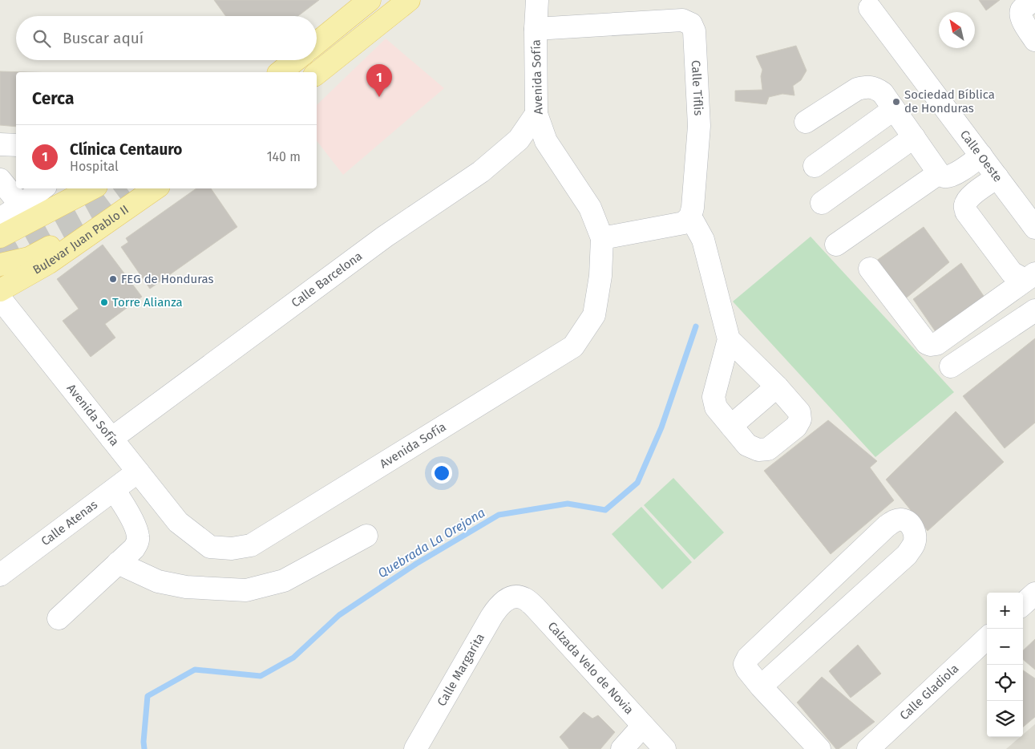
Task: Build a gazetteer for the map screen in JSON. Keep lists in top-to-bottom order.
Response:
{
  "streets": {
    "main road": ["Bulevar Juan Pablo II"],
    "street": [
      "Avenida Sofía",
      "Calle Tiflis",
      "Calle Oeste",
      "Calle Barcelona",
      "Calle Atenas",
      "Calzada Velo de Novia",
      "Calle Margarita",
      "Calle Gladiola"
    ]
  },
  "crossings": [
    ["Avenida Sofía", "Calle Tiflis"],
    ["Avenida Sofía", "Calle Barcelona"],
    ["Avenida Sofía", "Calle Atenas"],
    ["Calzada Velo de Novia", "Calle Margarita"]
  ],
  "water": ["Quebrada La Orejona"],
  "places": ["Sociedad Bíblica de Honduras", "FEG de Honduras", "Torre Alianza"],
  "north": "top left",
  "page": {
    "search": "Buscar aquí",
    "pins": "1",
    "heading": "Cerca",
    "list": [
      {
        "mark": "1",
        "name": "Clínica Centauro",
        "note": "Hospital",
        "value": "140 m"
      }
    ],
    "map_buttons": ["+", "−"]
  }
}
